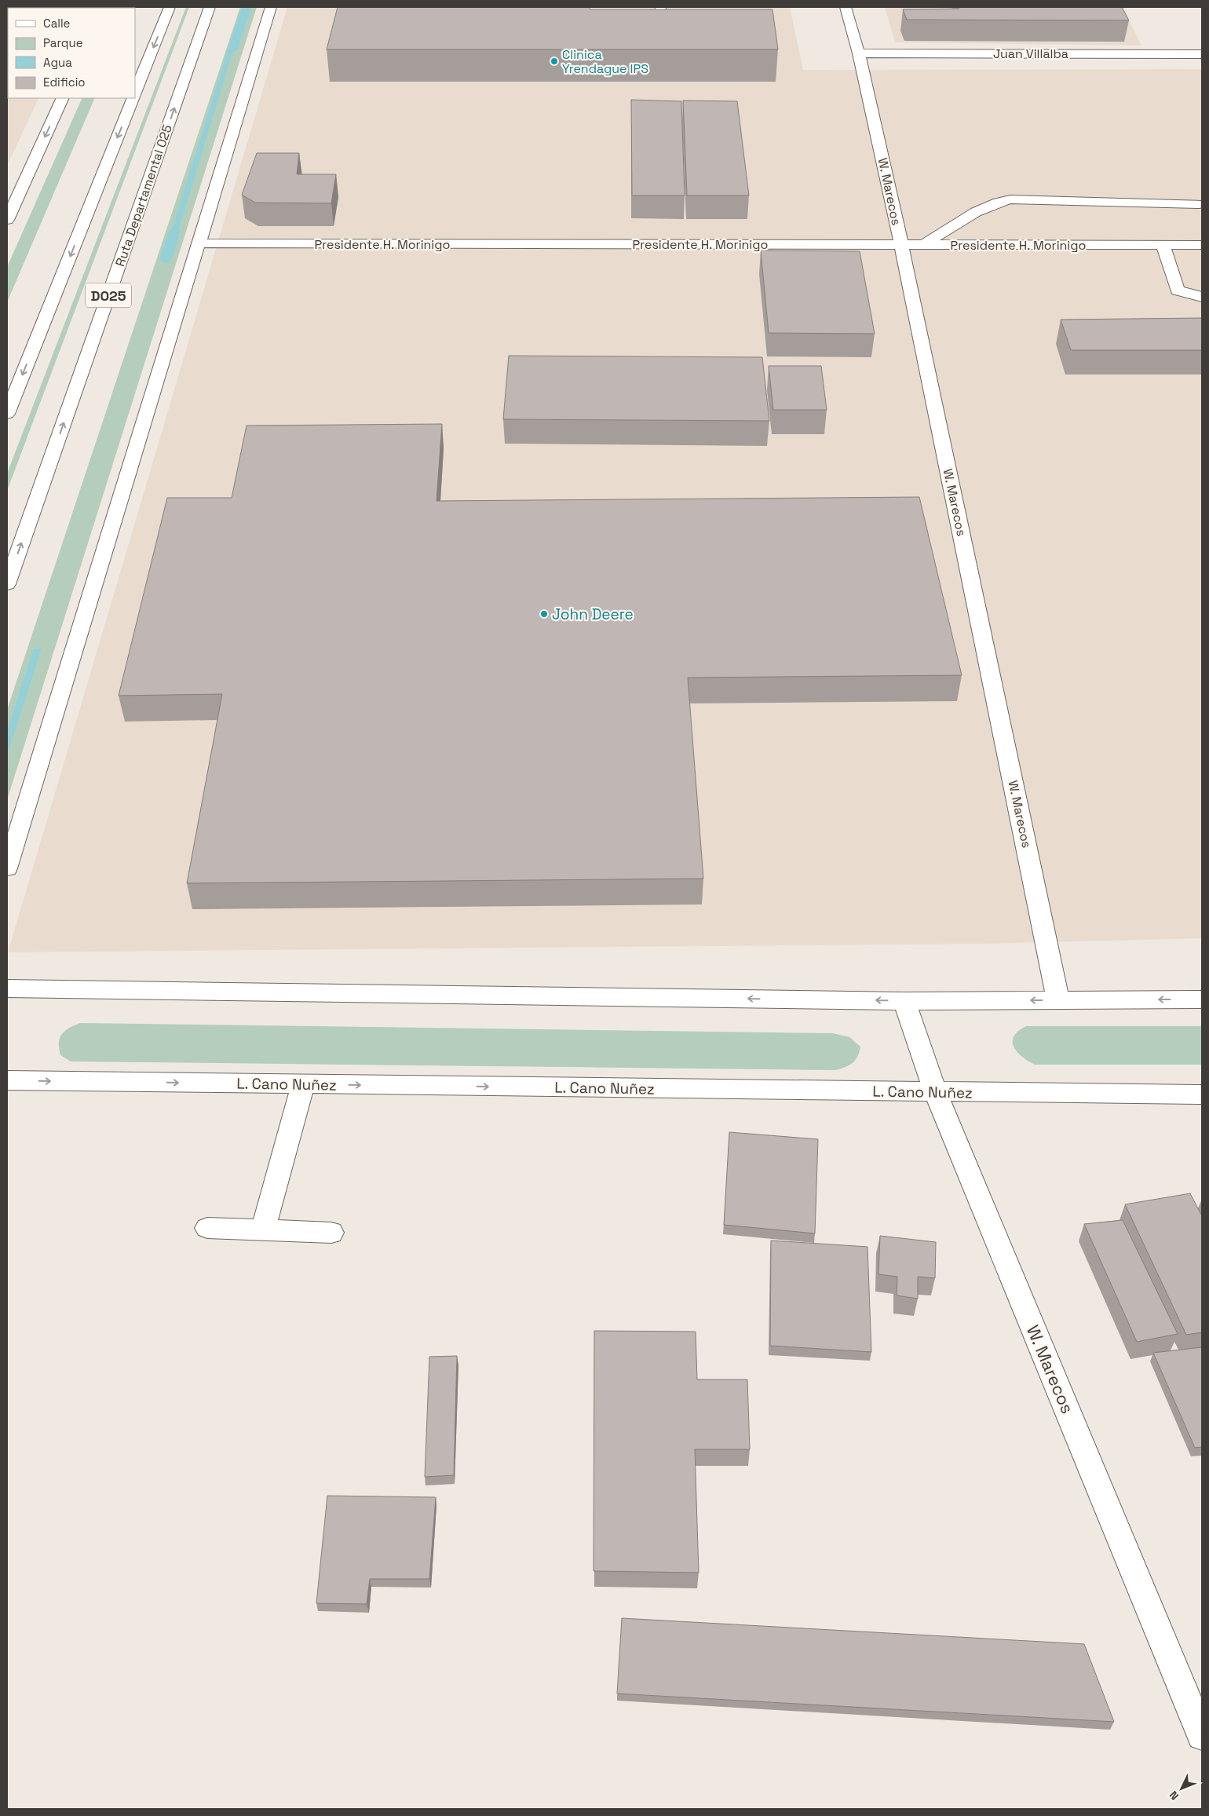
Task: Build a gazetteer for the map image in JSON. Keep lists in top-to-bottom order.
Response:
{
  "streets": {
    "main road": [
      "Juan Villalba",
      "W. Marecos",
      "Ruta Departamental 025",
      "Presidente H. Morinigo",
      "D025",
      "L. Cano Nuñez"
    ]
  },
  "crossings": [
    ["Juan Villalba", "W. Marecos"],
    ["W. Marecos", "Presidente H. Morinigo"],
    ["W. Marecos", "L. Cano Nuñez"]
  ],
  "places": ["Clinica Yrendague IPS", "John Deere"],
  "legend": [
    "Calle",
    "Parque",
    "Agua",
    "Edificio"
  ],
  "north": "bottom left"
}
